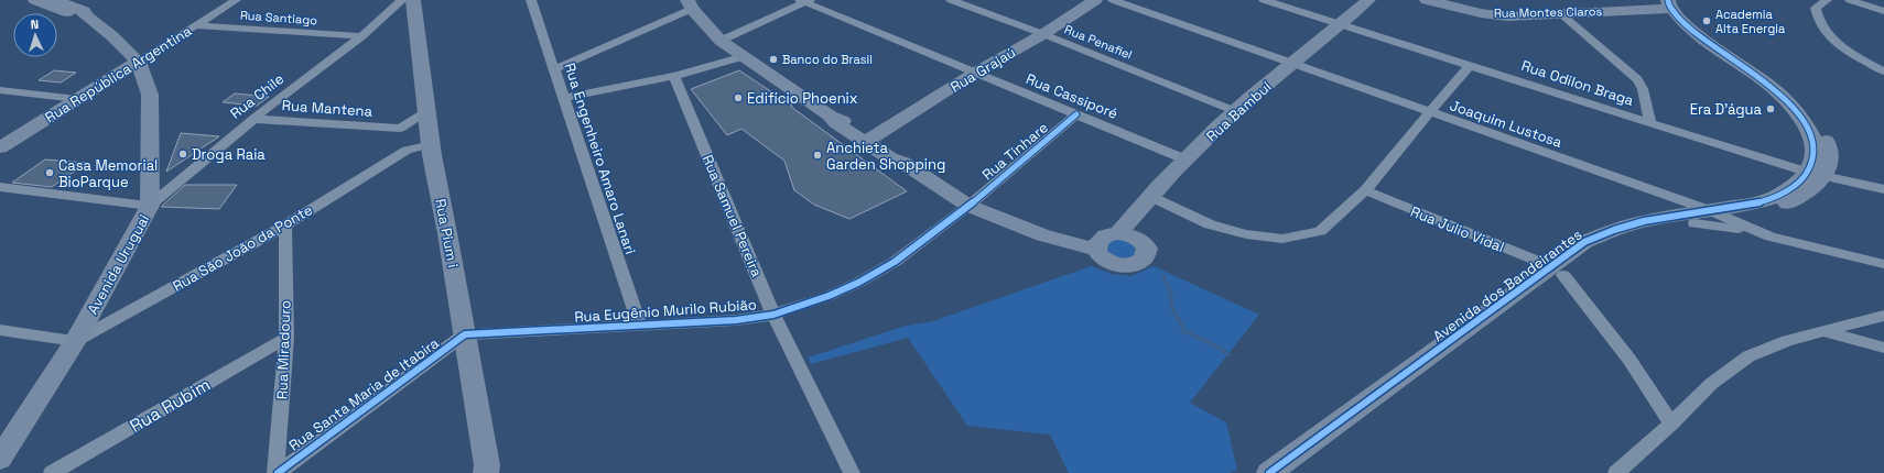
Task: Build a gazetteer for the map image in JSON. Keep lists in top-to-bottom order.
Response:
{
  "streets": {
    "street": [
      "Rua Montes Claros",
      "Rua Santiago",
      "Rua Penafiel",
      "Rua Grajaú",
      "Rua República Argentina",
      "Rua Odilon Braga",
      "Rua Chile",
      "Rua Cassiporé",
      "Rua Mantena",
      "Rua Bambuí",
      "Joaquim Lustosa",
      "Rua Tinhare",
      "Rua Engenheiro Amaro Lanari",
      "Rua Samuel Pereira",
      "Rua Julio Vidal",
      "Rua Pium i",
      "Rua São João da Ponte",
      "Avenida Uruguai",
      "Avenida dos Bandeirantes",
      "Rua Eugênio Murilo Rubião",
      "Rua Miradouro",
      "Rua Santa Maria de Itabira",
      "Rua Rubim"
    ]
  },
  "crossings": [
    ["Rua Santiago", "Rua República Argentina"],
    ["Rua Santiago", "Rua Chile"],
    ["Rua Penafiel", "Rua Grajaú"],
    ["Rua Penafiel", "Rua Bambuí"],
    ["Rua Grajaú", "Rua Cassiporé"],
    ["Rua República Argentina", "Avenida Uruguai"],
    ["Rua Odilon Braga", "Rua Bambuí"],
    ["Rua Odilon Braga", "Avenida dos Bandeirantes"],
    ["Rua Chile", "Rua Mantena"],
    ["Rua Chile", "Rua Pium i"],
    ["Rua Chile", "Avenida Uruguai"],
    ["Rua Cassiporé", "Rua Bambuí"],
    ["Rua Cassiporé", "Rua Tinhare"],
    ["Rua Bambuí", "Joaquim Lustosa"],
    ["Rua Bambuí", "Rua Tinhare"],
    ["Rua Bambuí", "Rua Eugênio Murilo Rubião"],
    ["Joaquim Lustosa", "Avenida dos Bandeirantes"],
    ["Rua Tinhare", "Rua Eugênio Murilo Rubião"],
    ["Rua Engenheiro Amaro Lanari", "Rua Eugênio Murilo Rubião"],
    ["Rua Samuel Pereira", "Rua Eugênio Murilo Rubião"],
    ["Rua Julio Vidal", "Avenida dos Bandeirantes"],
    ["Rua Pium i", "Rua Eugênio Murilo Rubião"],
    ["Rua Pium i", "Rua Santa Maria de Itabira"],
    ["Rua São João da Ponte", "Avenida Uruguai"],
    ["Rua São João da Ponte", "Rua Miradouro"],
    ["Rua Eugênio Murilo Rubião", "Rua Santa Maria de Itabira"],
    ["Rua Miradouro", "Rua Santa Maria de Itabira"],
    ["Rua Miradouro", "Rua Rubim"]
  ],
  "places": [
    "Academia Alta Energia",
    "Banco do Brasil",
    "Edifício Phoenix",
    "Era D'água",
    "Droga Raia",
    "Anchieta Garden Shopping",
    "Casa Memorial BioParque"
  ],
  "north": "top"
}
